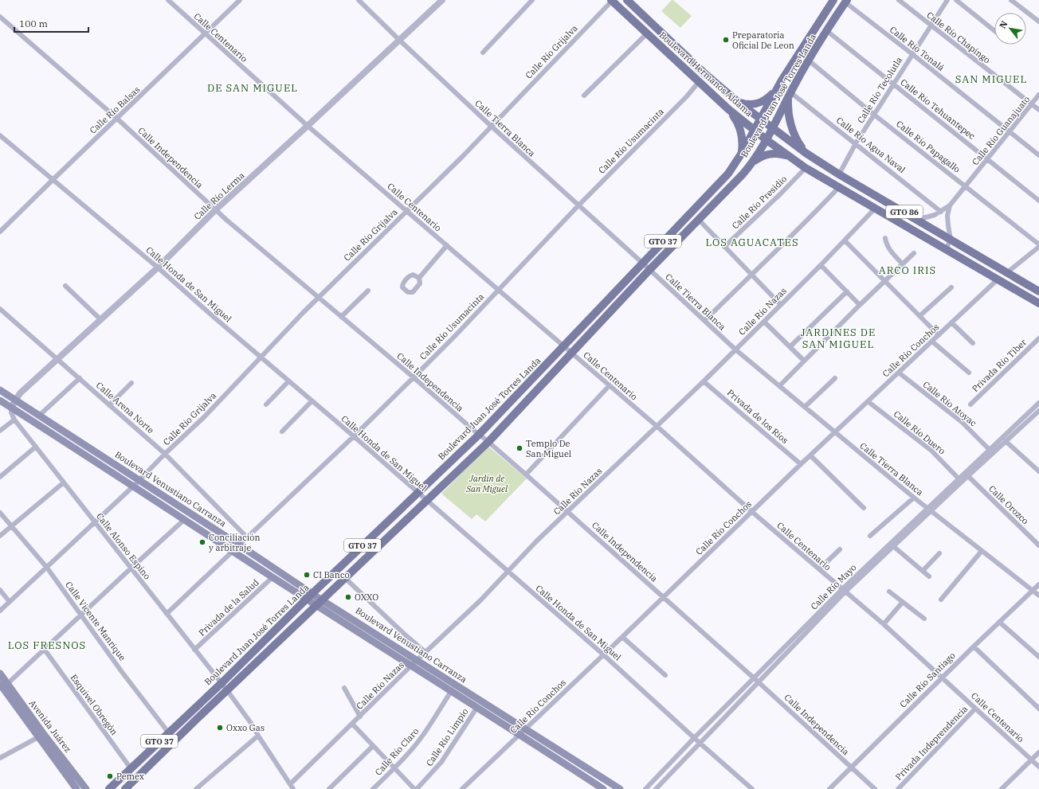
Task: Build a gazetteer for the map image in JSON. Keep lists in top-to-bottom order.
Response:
{
  "streets": {
    "main road": [
      "Boulevard Hermanos Aldama",
      "Boulevard Juan José Torres Landa",
      "GTO 86",
      "GTO 37",
      "Boulevard Venustiano Carranza",
      "Avenida Juárez"
    ],
    "street": [
      "Calle Centenario",
      "Calle Río Chapingo",
      "Calle Río Tonalá",
      "Calle Río Grijalva",
      "Calle Río Tecolutla",
      "Calle Río Tehuantepec",
      "Calle Río Balsas",
      "Calle Tierra Blanca",
      "Calle Río Guanajuato",
      "Calle Río Usumacinta",
      "Calle Río Agua Naval",
      "Calle Río Papagallo",
      "Calle Independencia",
      "Calle Río Lerma",
      "Calle Río Presidio",
      "Calle Honda de San Miguel",
      "Calle Río Nazas",
      "Calle Río Conchos",
      "Privada Río Tiber",
      "Calle Río Atoyac",
      "Calle Arena Norte",
      "Privada de los Ríos",
      "Calle Río Duero",
      "Calle Orozco",
      "Calle Alonso Espino",
      "Calle Río Mayo",
      "Privada de la Salud",
      "Calle Vicente Manrique",
      "Calle Río Santiago",
      "Esquivel Obregón",
      "Calle Río Limpio",
      "Privada Indeprendencia",
      "Calle Río Claro"
    ]
  },
  "crossings": [
    ["Calle Centenario", "Calle Río Grijalva"],
    ["Calle Centenario", "Boulevard Juan José Torres Landa"],
    ["Calle Centenario", "Calle Río Balsas"],
    ["Calle Centenario", "Calle Río Usumacinta"],
    ["Calle Centenario", "Calle Río Lerma"],
    ["Calle Centenario", "Calle Río Nazas"],
    ["Calle Centenario", "Calle Río Conchos"],
    ["Calle Centenario", "Calle Río Mayo"],
    ["Calle Centenario", "Calle Río Santiago"],
    ["Calle Centenario", "Privada Indeprendencia"],
    ["Calle Río Chapingo", "Calle Río Tecolutla"],
    ["Calle Río Chapingo", "Calle Río Guanajuato"],
    ["Calle Río Tonalá", "Calle Río Tecolutla"],
    ["Calle Río Tonalá", "Boulevard Juan José Torres Landa"],
    ["Calle Río Tonalá", "Calle Río Guanajuato"],
    ["Calle Río Grijalva", "Boulevard Hermanos Aldama"],
    ["Calle Río Grijalva", "Calle Tierra Blanca"],
    ["Calle Río Grijalva", "Calle Independencia"],
    ["Calle Río Grijalva", "Calle Honda de San Miguel"],
    ["Calle Río Grijalva", "Calle Arena Norte"],
    ["Calle Río Grijalva", "Boulevard Venustiano Carranza"],
    ["Calle Río Grijalva", "Calle Alonso Espino"],
    ["Calle Río Grijalva", "Calle Vicente Manrique"],
    ["Boulevard Hermanos Aldama", "Calle Río Tecolutla"],
    ["Boulevard Hermanos Aldama", "Boulevard Juan José Torres Landa"],
    ["Boulevard Hermanos Aldama", "Calle Río Guanajuato"],
    ["Boulevard Hermanos Aldama", "Calle Río Usumacinta"],
    ["Boulevard Hermanos Aldama", "Calle Río Presidio"],
    ["Boulevard Hermanos Aldama", "Calle Río Nazas"],
    ["Boulevard Hermanos Aldama", "Calle Río Conchos"],
    ["Calle Río Tecolutla", "Calle Río Tehuantepec"],
    ["Calle Río Tecolutla", "Calle Río Agua Naval"],
    ["Calle Río Tecolutla", "Calle Río Papagallo"],
    ["Boulevard Juan José Torres Landa", "Calle Río Tehuantepec"],
    ["Boulevard Juan José Torres Landa", "Calle Tierra Blanca"],
    ["Boulevard Juan José Torres Landa", "Calle Río Agua Naval"],
    ["Boulevard Juan José Torres Landa", "Calle Río Papagallo"],
    ["Boulevard Juan José Torres Landa", "Calle Independencia"],
    ["Boulevard Juan José Torres Landa", "Calle Honda de San Miguel"],
    ["Boulevard Juan José Torres Landa", "Boulevard Venustiano Carranza"],
    ["Boulevard Juan José Torres Landa", "Calle Alonso Espino"],
    ["Boulevard Juan José Torres Landa", "Calle Vicente Manrique"],
    ["Boulevard Juan José Torres Landa", "Esquivel Obregón"],
    ["Calle Río Tehuantepec", "Calle Río Guanajuato"],
    ["Calle Río Balsas", "Calle Independencia"],
    ["Calle Río Balsas", "Calle Honda de San Miguel"],
    ["Calle Tierra Blanca", "Calle Río Usumacinta"],
    ["Calle Tierra Blanca", "Calle Río Lerma"],
    ["Calle Tierra Blanca", "Calle Río Nazas"],
    ["Calle Tierra Blanca", "Calle Río Conchos"],
    ["Calle Tierra Blanca", "Calle Río Mayo"],
    ["Calle Tierra Blanca", "Calle Río Santiago"],
    ["Calle Río Guanajuato", "Calle Río Agua Naval"],
    ["Calle Río Guanajuato", "Calle Río Papagallo"],
    ["Calle Río Usumacinta", "Calle Independencia"],
    ["Calle Río Usumacinta", "Calle Honda de San Miguel"],
    ["Calle Río Usumacinta", "Calle Arena Norte"],
    ["Calle Río Usumacinta", "Boulevard Venustiano Carranza"],
    ["Calle Río Usumacinta", "Calle Alonso Espino"],
    ["Calle Independencia", "Calle Río Lerma"],
    ["Calle Independencia", "Calle Río Nazas"],
    ["Calle Independencia", "Calle Río Conchos"],
    ["Calle Independencia", "Calle Río Mayo"],
    ["Calle Independencia", "Calle Río Santiago"],
    ["Calle Río Lerma", "Calle Honda de San Miguel"],
    ["Calle Río Lerma", "Calle Arena Norte"],
    ["Calle Río Lerma", "Boulevard Venustiano Carranza"],
    ["Calle Honda de San Miguel", "Calle Río Nazas"],
    ["Calle Honda de San Miguel", "Calle Río Conchos"],
    ["Calle Honda de San Miguel", "Calle Río Mayo"],
    ["Calle Río Nazas", "Privada de los Ríos"],
    ["Calle Río Nazas", "Boulevard Venustiano Carranza"],
    ["Calle Río Nazas", "Calle Alonso Espino"],
    ["Calle Río Conchos", "Calle Río Atoyac"],
    ["Calle Río Conchos", "Privada de los Ríos"],
    ["Calle Río Conchos", "Calle Río Duero"],
    ["Calle Río Conchos", "Boulevard Venustiano Carranza"],
    ["Calle Río Atoyac", "Calle Río Mayo"],
    ["Calle Río Duero", "Calle Río Mayo"],
    ["Boulevard Venustiano Carranza", "Privada de la Salud"],
    ["Boulevard Venustiano Carranza", "Calle Río Limpio"],
    ["Boulevard Venustiano Carranza", "Calle Río Claro"],
    ["Calle Orozco", "Calle Río Mayo"],
    ["Calle Alonso Espino", "Privada de la Salud"]
  ],
  "districts": [
    "SAN MIGUEL",
    "DE SAN MIGUEL",
    "LOS AGUACATES",
    "ARCO IRIS",
    "JARDINES DE SAN MIGUEL",
    "LOS FRESNOS"
  ],
  "parks": ["Jardin de San Miguel"],
  "places": [
    "Preparatoria Oficial De Leon",
    "Templo De San Miguel",
    "Conciliación y arbitraje",
    "CI Banco",
    "OXXO",
    "Oxxo Gas",
    "Pemex"
  ],
  "scale_bar": "100 m",
  "north": "top left"
}
